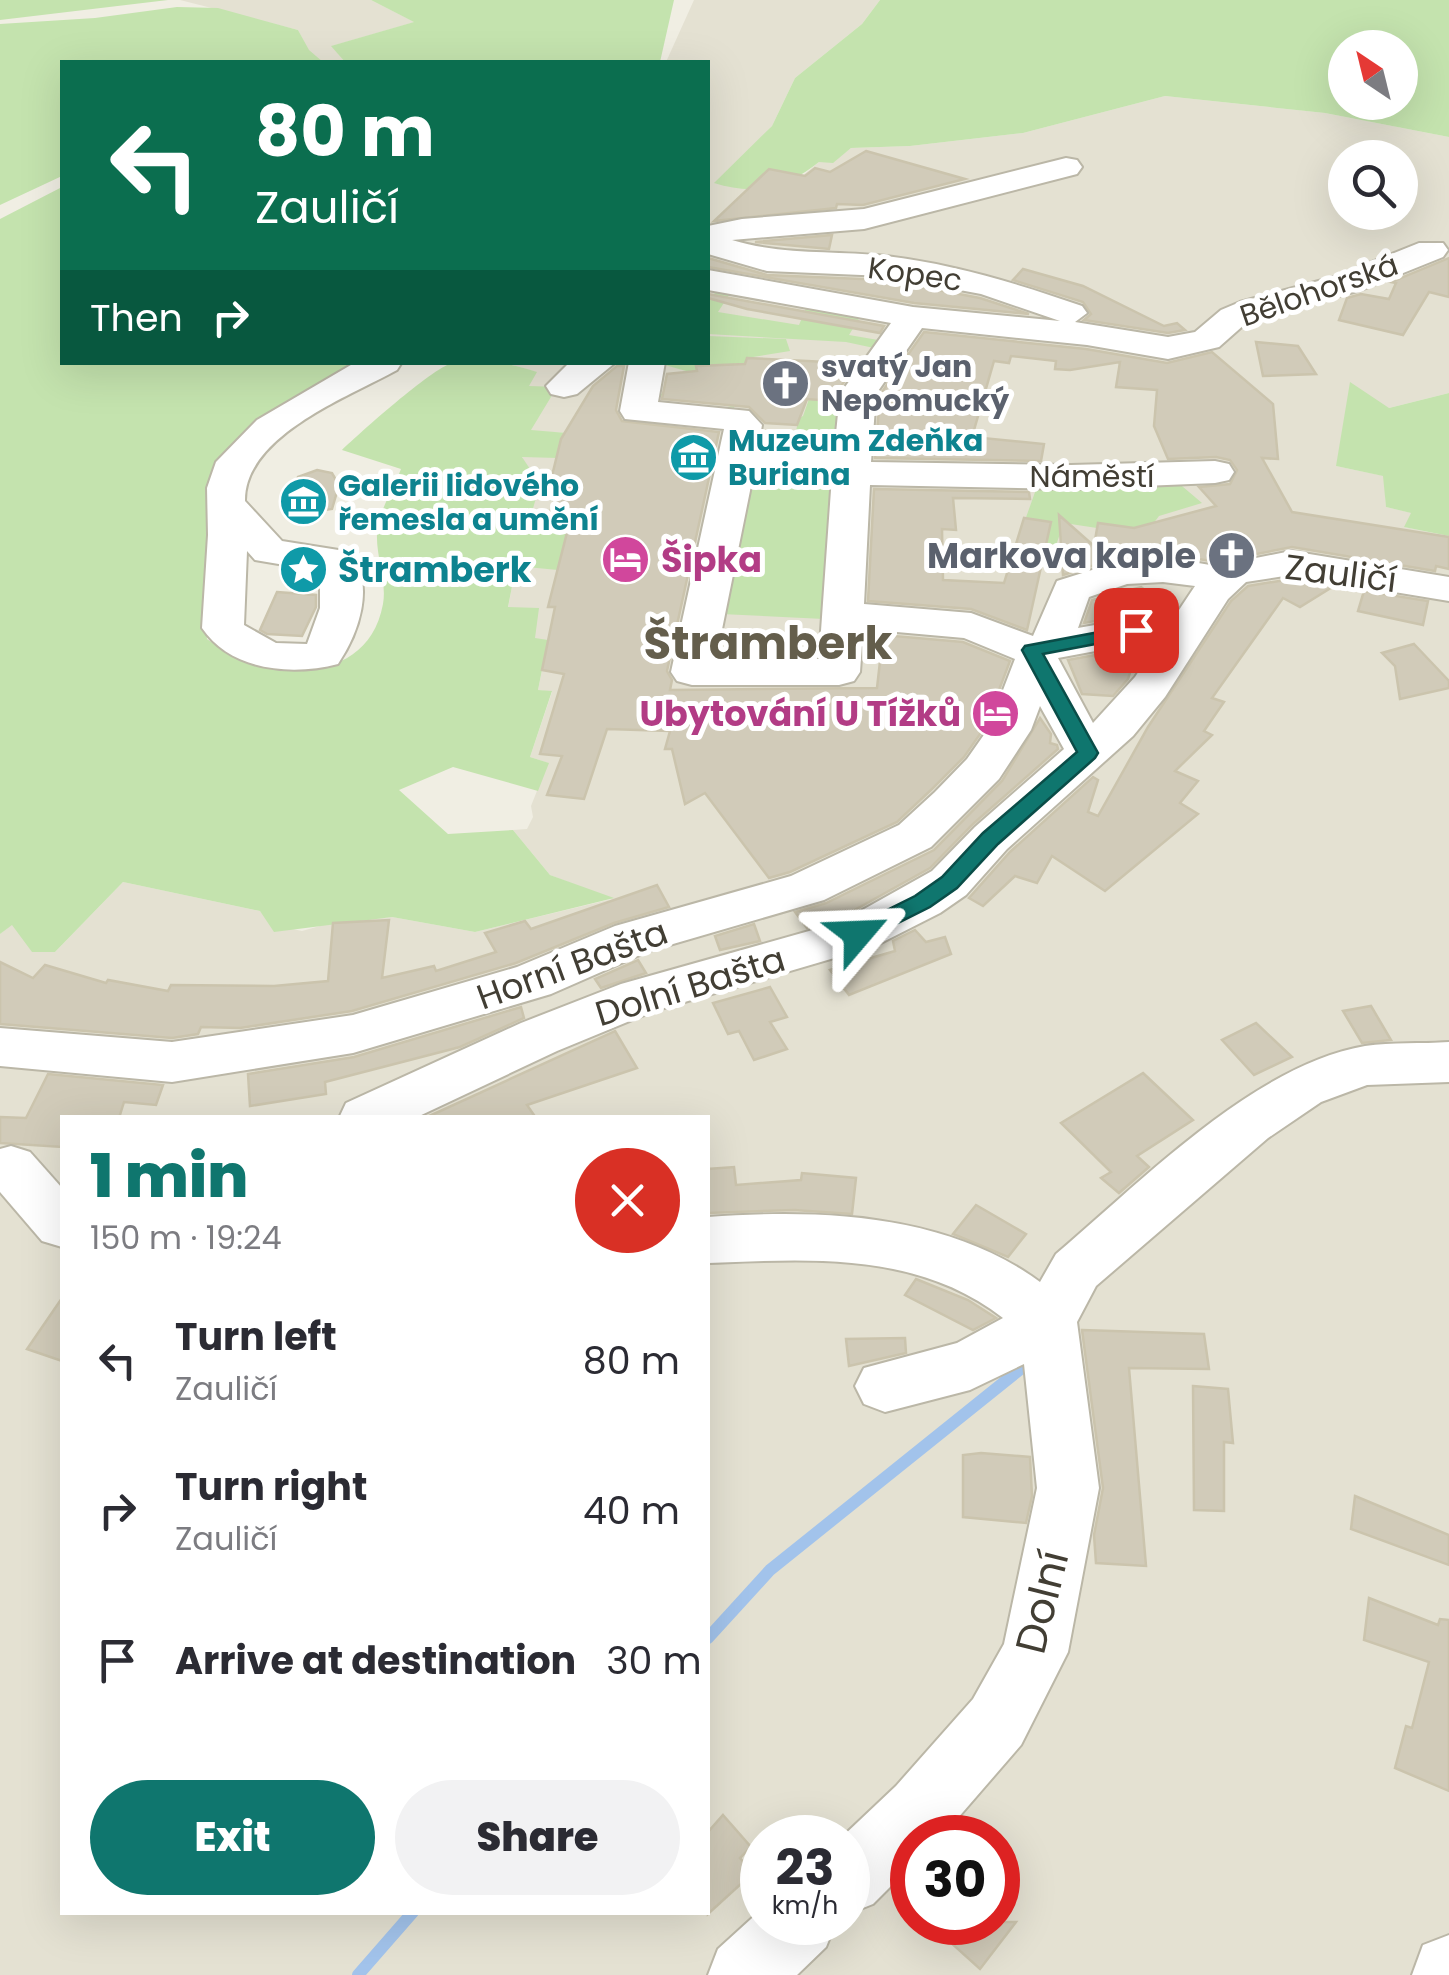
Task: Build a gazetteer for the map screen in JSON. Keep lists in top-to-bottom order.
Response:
{
  "streets": {
    "street": [
      "Kopec",
      "Bělohorská",
      "Náměstí",
      "Zauličí",
      "Horní Bašta",
      "Dolní Bašta",
      "Dolní"
    ]
  },
  "crossings": [
    ["Kopec", "Bělohorská"],
    ["Zauličí", "Horní Bašta"]
  ],
  "districts": ["Štramberk"],
  "places": {
    "church": ["svatý Jan Nepomucký", "Markova kaple"],
    "museum": ["Muzeum Zdeňka Buriana", "Galerii lidového řemesla a umění"],
    "hotel": ["Šipka", "Ubytování U Tížků"],
    "place": ["Štramberk"]
  },
  "north": "top left",
  "page": {
    "turn": ["80 m", "Zauličí"],
    "then": "Then",
    "heading": ["1 min", "150 m · 19:24"],
    "list": [
      {
        "name": "Turn left",
        "note": "Zauličí",
        "value": "80 m"
      },
      {
        "name": "Turn right",
        "note": "Zauličí",
        "value": "40 m"
      },
      {
        "name": "Arrive at destination",
        "value": "30 m"
      }
    ],
    "buttons": ["Exit", "Share"],
    "speed": "23 km/h",
    "limit": "30"
  }
}
